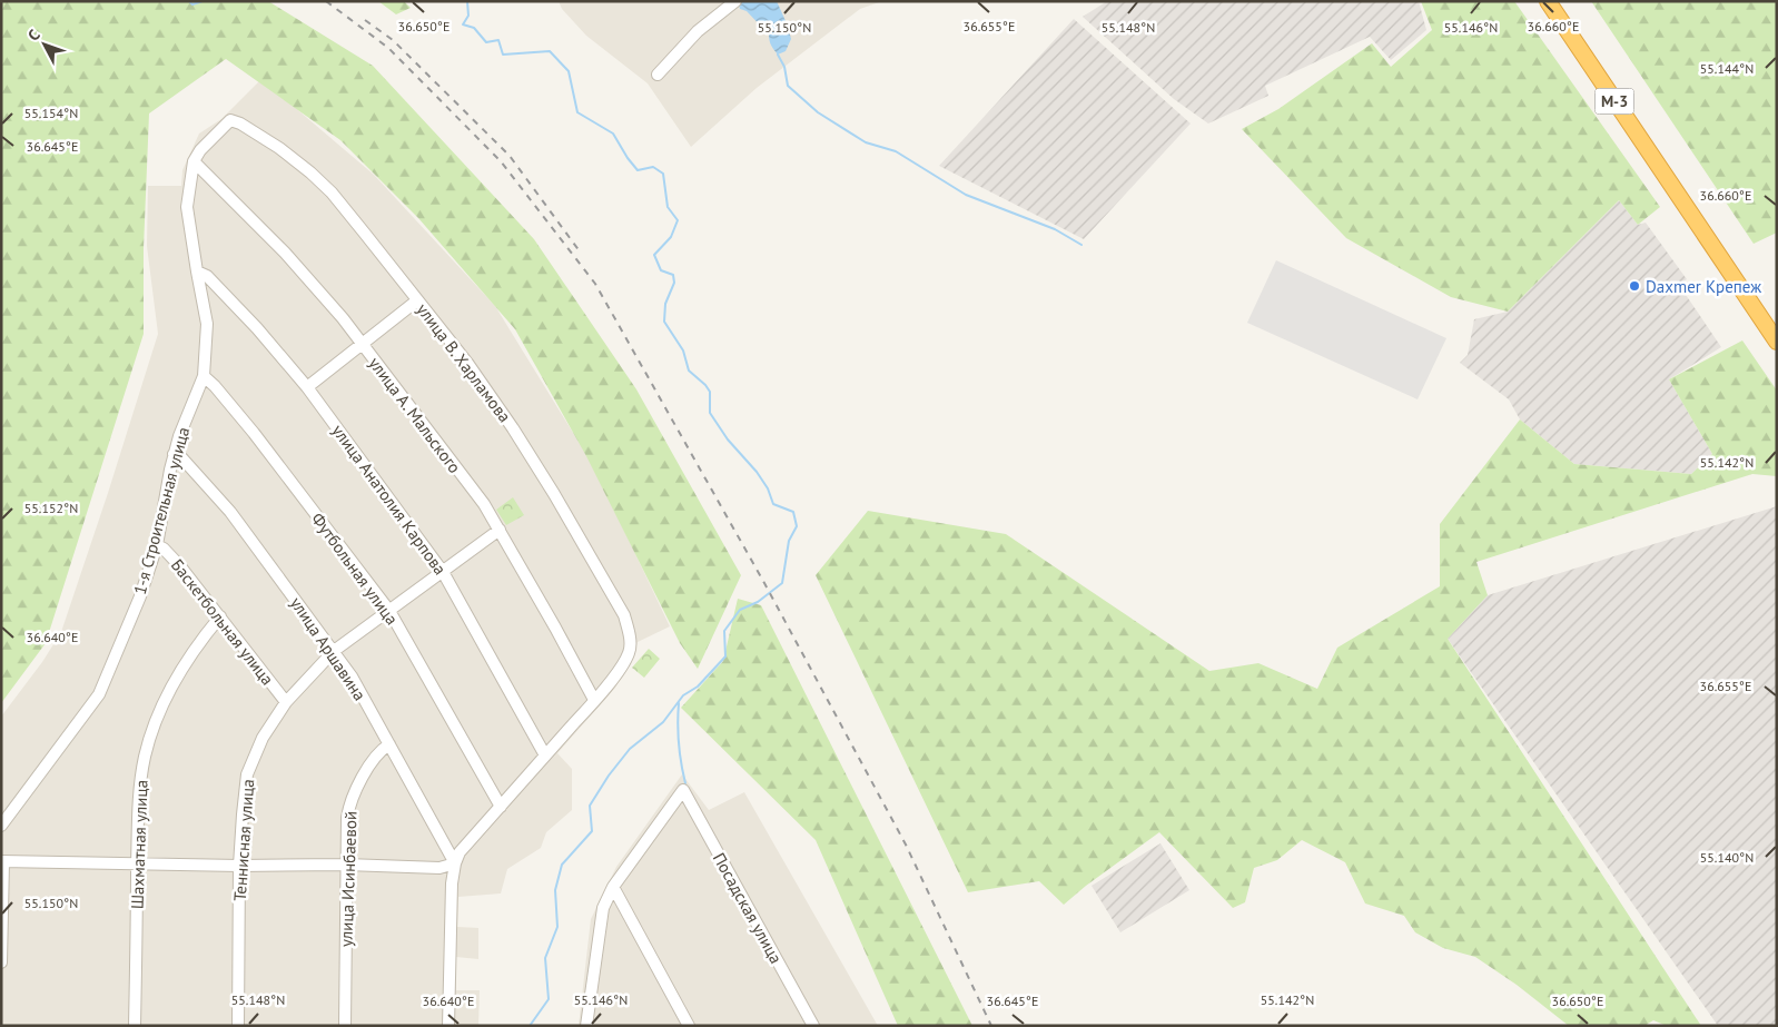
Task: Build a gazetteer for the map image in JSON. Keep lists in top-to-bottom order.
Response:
{
  "streets": {
    "highway": ["М-3"],
    "street": [
      "улица В. Харламова",
      "улица А. Мальского",
      "улица Анатолия Карпова",
      "1-я Строительная улица",
      "Футбольная улица",
      "Баскетбольная улица",
      "улица Аршавина",
      "Теннисная улица",
      "Шахматная улица",
      "улица Исинбаевой",
      "Посадская улица"
    ]
  },
  "crossings": [
    ["улица В. Харламова", "улица А. Мальского"],
    ["улица В. Харламова", "улица Анатолия Карпова"],
    ["улица В. Харламова", "1-я Строительная улица"],
    ["улица В. Харламова", "Футбольная улица"],
    ["улица В. Харламова", "улица Аршавина"],
    ["улица А. Мальского", "1-я Строительная улица"],
    ["улица А. Мальского", "Теннисная улица"],
    ["улица Анатолия Карпова", "1-я Строительная улица"],
    ["улица Анатолия Карпова", "Теннисная улица"],
    ["1-я Строительная улица", "Футбольная улица"],
    ["1-я Строительная улица", "Баскетбольная улица"],
    ["1-я Строительная улица", "улица Аршавина"],
    ["Футбольная улица", "Теннисная улица"],
    ["Баскетбольная улица", "Теннисная улица"],
    ["Баскетбольная улица", "Шахматная улица"],
    ["улица Аршавина", "Теннисная улица"],
    ["улица Аршавина", "улица Исинбаевой"]
  ],
  "places": ["Daxmer Крепеж"],
  "north": "top left",
  "coordinates": [
    "36.650°E",
    "36.655°E",
    "36.660°E",
    "55.150°N",
    "55.148°N",
    "55.146°N",
    "55.144°N",
    "55.154°N",
    "36.645°E",
    "55.142°N",
    "55.152°N",
    "36.640°E",
    "55.140°N"
  ]
}
